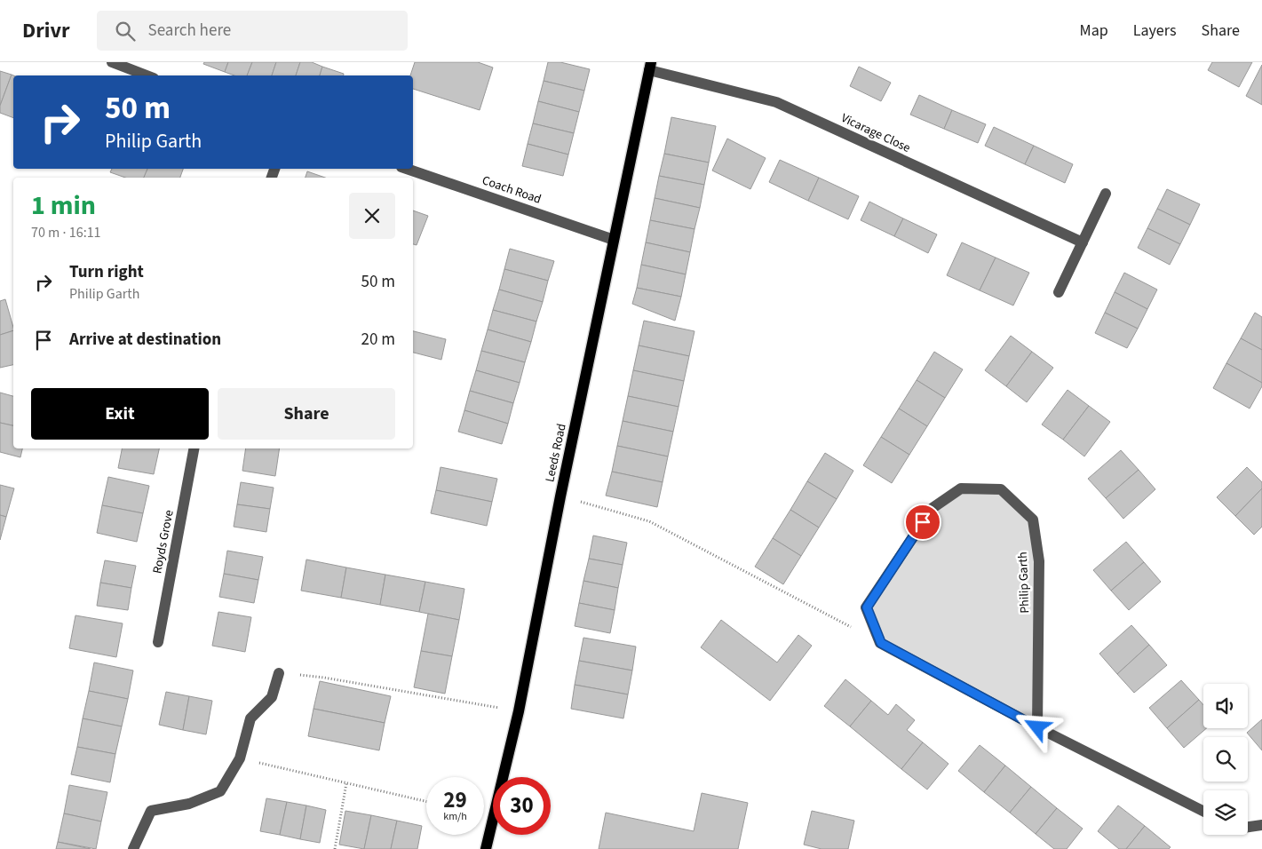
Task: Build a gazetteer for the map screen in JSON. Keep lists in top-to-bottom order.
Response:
{
  "streets": {
    "main road": ["Leeds Road"],
    "street": [
      "Vicarage Close",
      "Coach Road",
      "Royds Grove",
      "Philip Garth"
    ]
  },
  "crossings": [
    ["Vicarage Close", "Leeds Road"],
    ["Coach Road", "Leeds Road"]
  ],
  "page": {
    "header": "Drivr",
    "search": "Search here",
    "nav": ["Map", "Layers", "Share"],
    "turn": ["50 m", "Philip Garth"],
    "heading": ["1 min", "70 m · 16:11"],
    "list": [
      {
        "name": "Turn right",
        "note": "Philip Garth",
        "value": "50 m"
      },
      {
        "name": "Arrive at destination",
        "value": "20 m"
      }
    ],
    "buttons": ["Exit", "Share"],
    "speed": "29 km/h",
    "limit": "30"
  }
}
